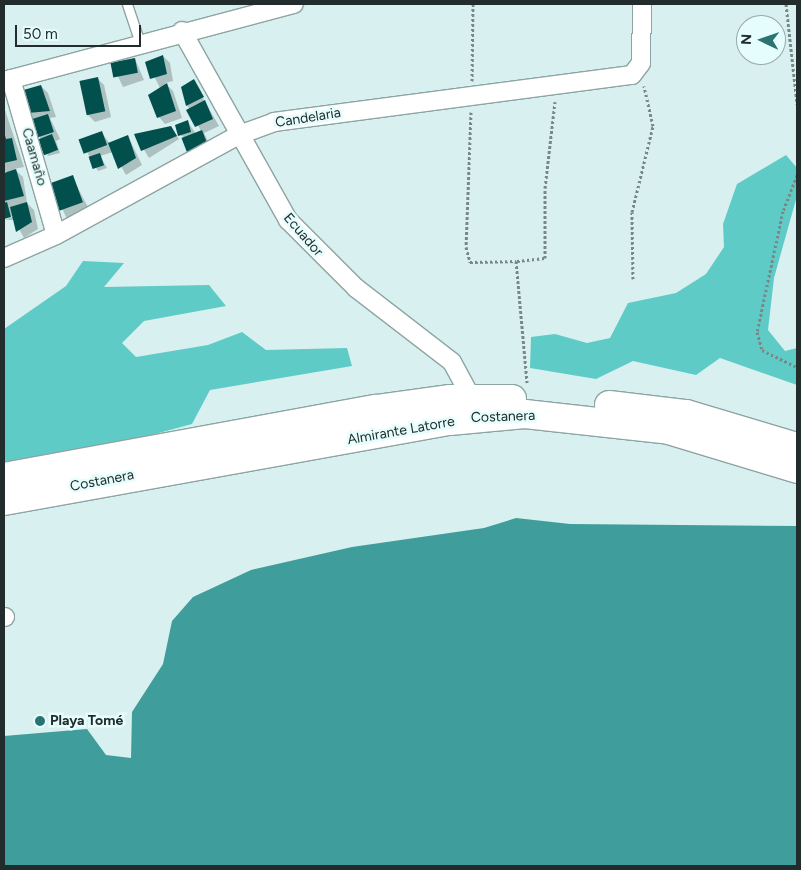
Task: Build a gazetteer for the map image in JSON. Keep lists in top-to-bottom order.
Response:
{
  "streets": {
    "main road": ["Almirante Latorre"],
    "street": ["Candelaria", "Caamaño", "Ecuador"]
  },
  "crossings": [
    ["Candelaria", "Caamaño"],
    ["Candelaria", "Ecuador"],
    ["Ecuador", "Almirante Latorre"]
  ],
  "places": ["Playa Tomé"],
  "scale_bar": "50 m",
  "north": "left"
}
